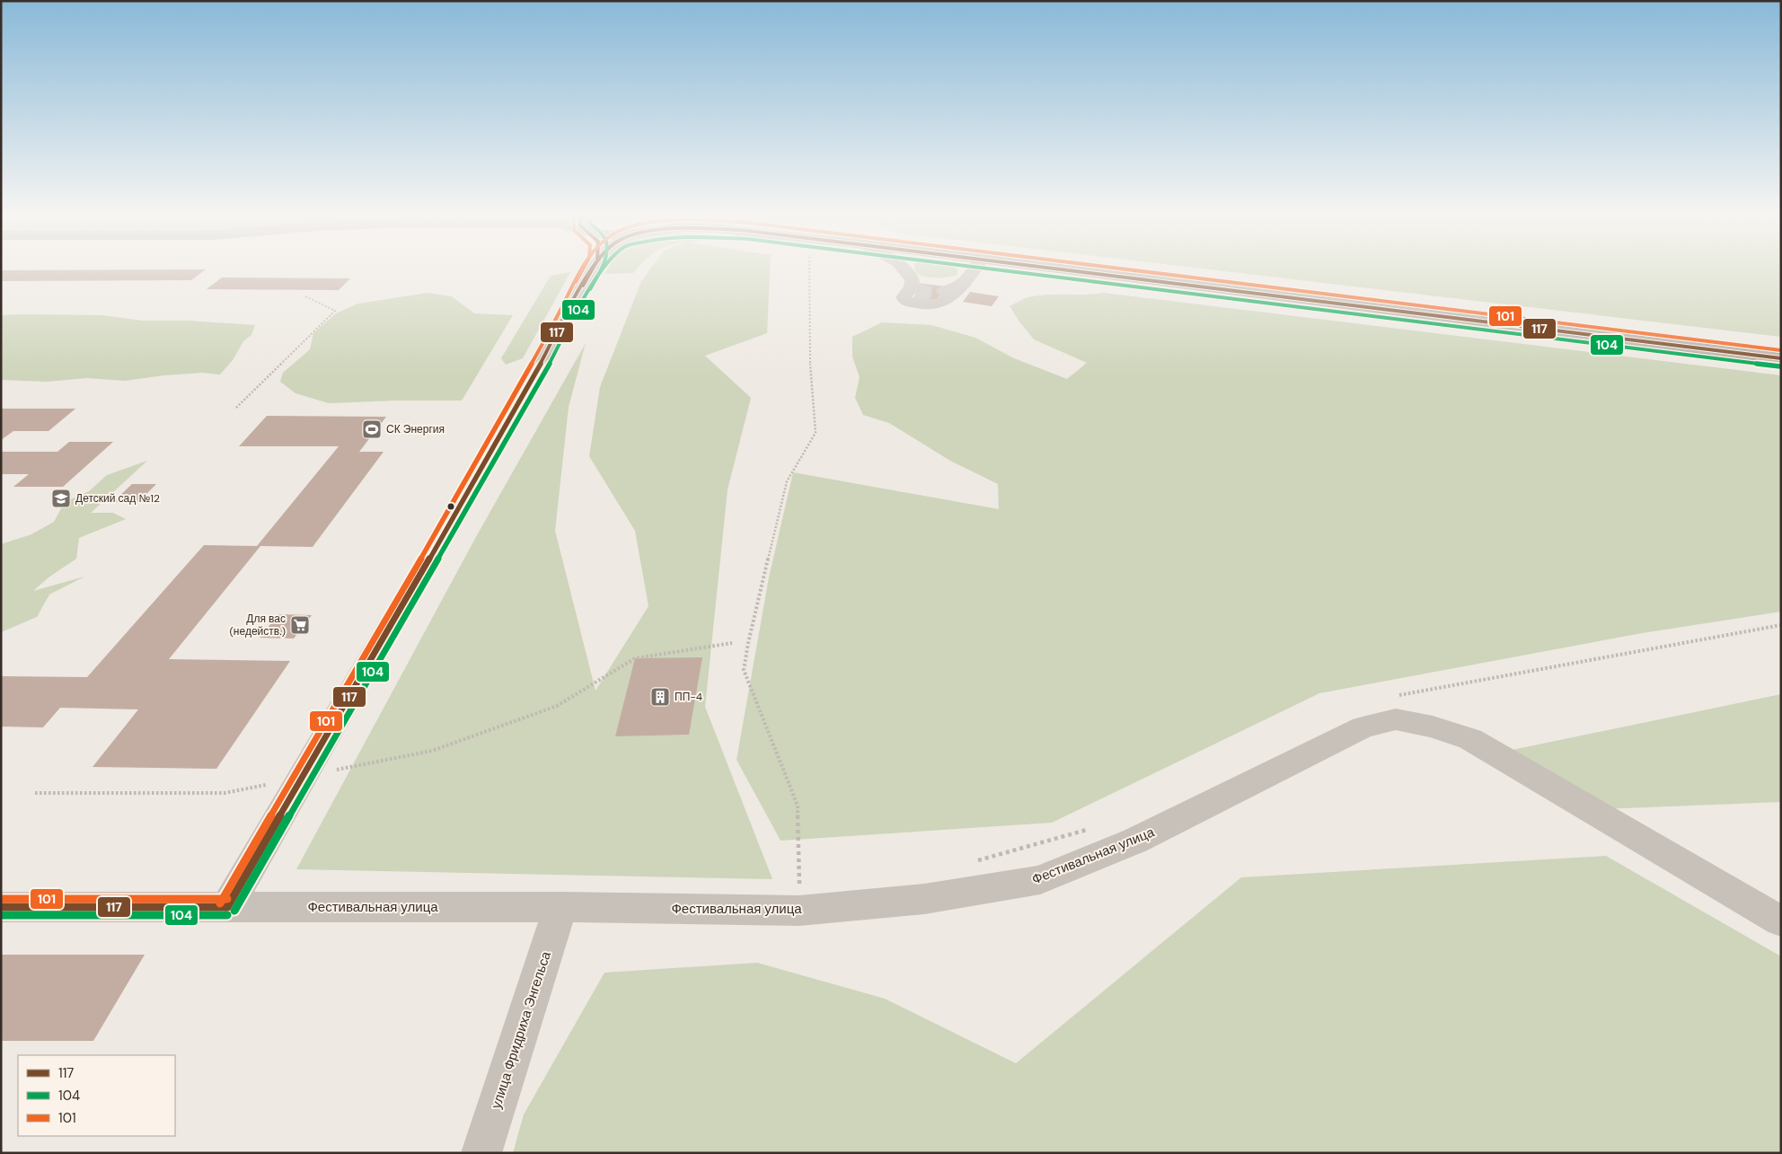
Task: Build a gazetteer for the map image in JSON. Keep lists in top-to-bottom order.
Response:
{
  "streets": {
    "street": ["Фестивальная улица", "улица Фридриха Энгельса"]
  },
  "crossings": [
    ["Фестивальная улица", "улица Фридриха Энгельса"]
  ],
  "places": {
    "sports": ["СК Энергия"],
    "school or university": ["Детский сад №12"],
    "supermarket": ["Для вас (недейств.)"],
    "building": ["ПП-4"]
  },
  "lines": ["transit line 117", "transit line 104", "transit line 101"],
  "legend": ["117", "104", "101"]
}
